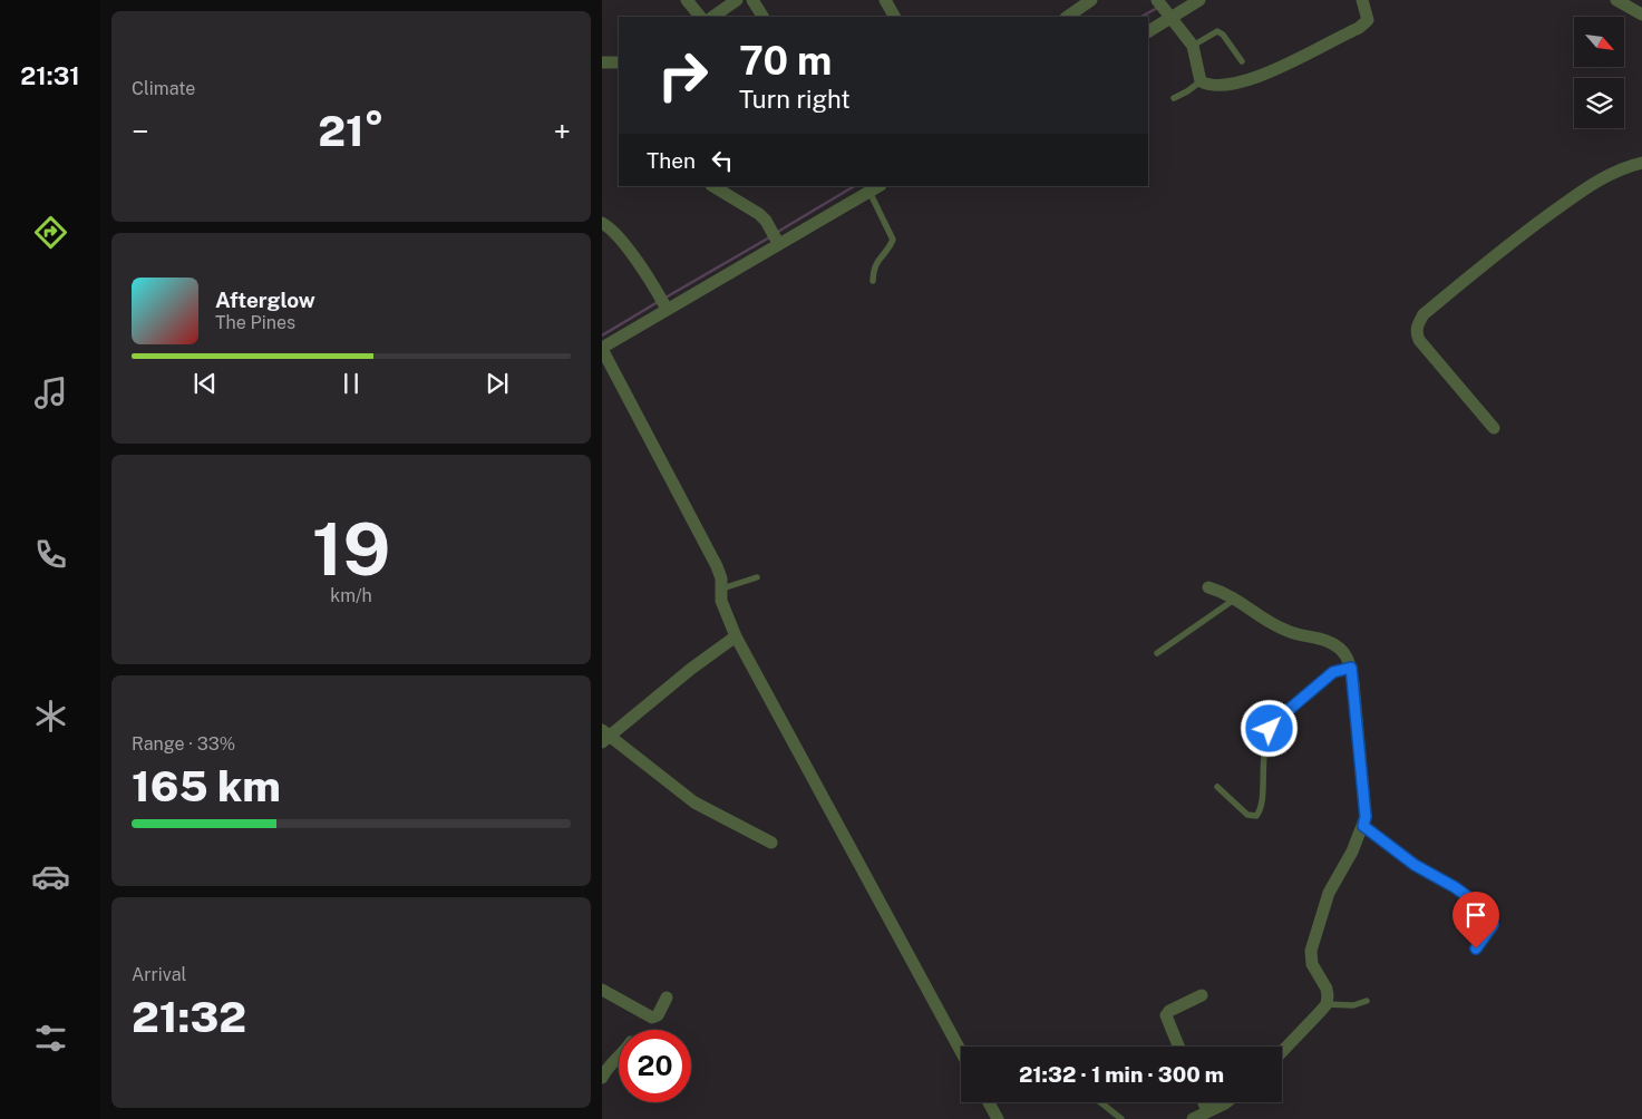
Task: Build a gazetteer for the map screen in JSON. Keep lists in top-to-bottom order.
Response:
{
  "north": "bottom right",
  "page": {
    "tabs": "21:31",
    "tile": [
      "Climate",
      ["19", "km/h"],
      ["Range · 33%", "165 km"],
      ["Arrival", "21:32"]
    ],
    "turn": ["70 m", "Turn right"],
    "heat": ["−", "21°", "+"],
    "then": "Then",
    "song": ["Afterglow", "The Pines"],
    "limit": "20",
    "trip": "21:32 · 1 min · 300 m"
  }
}
